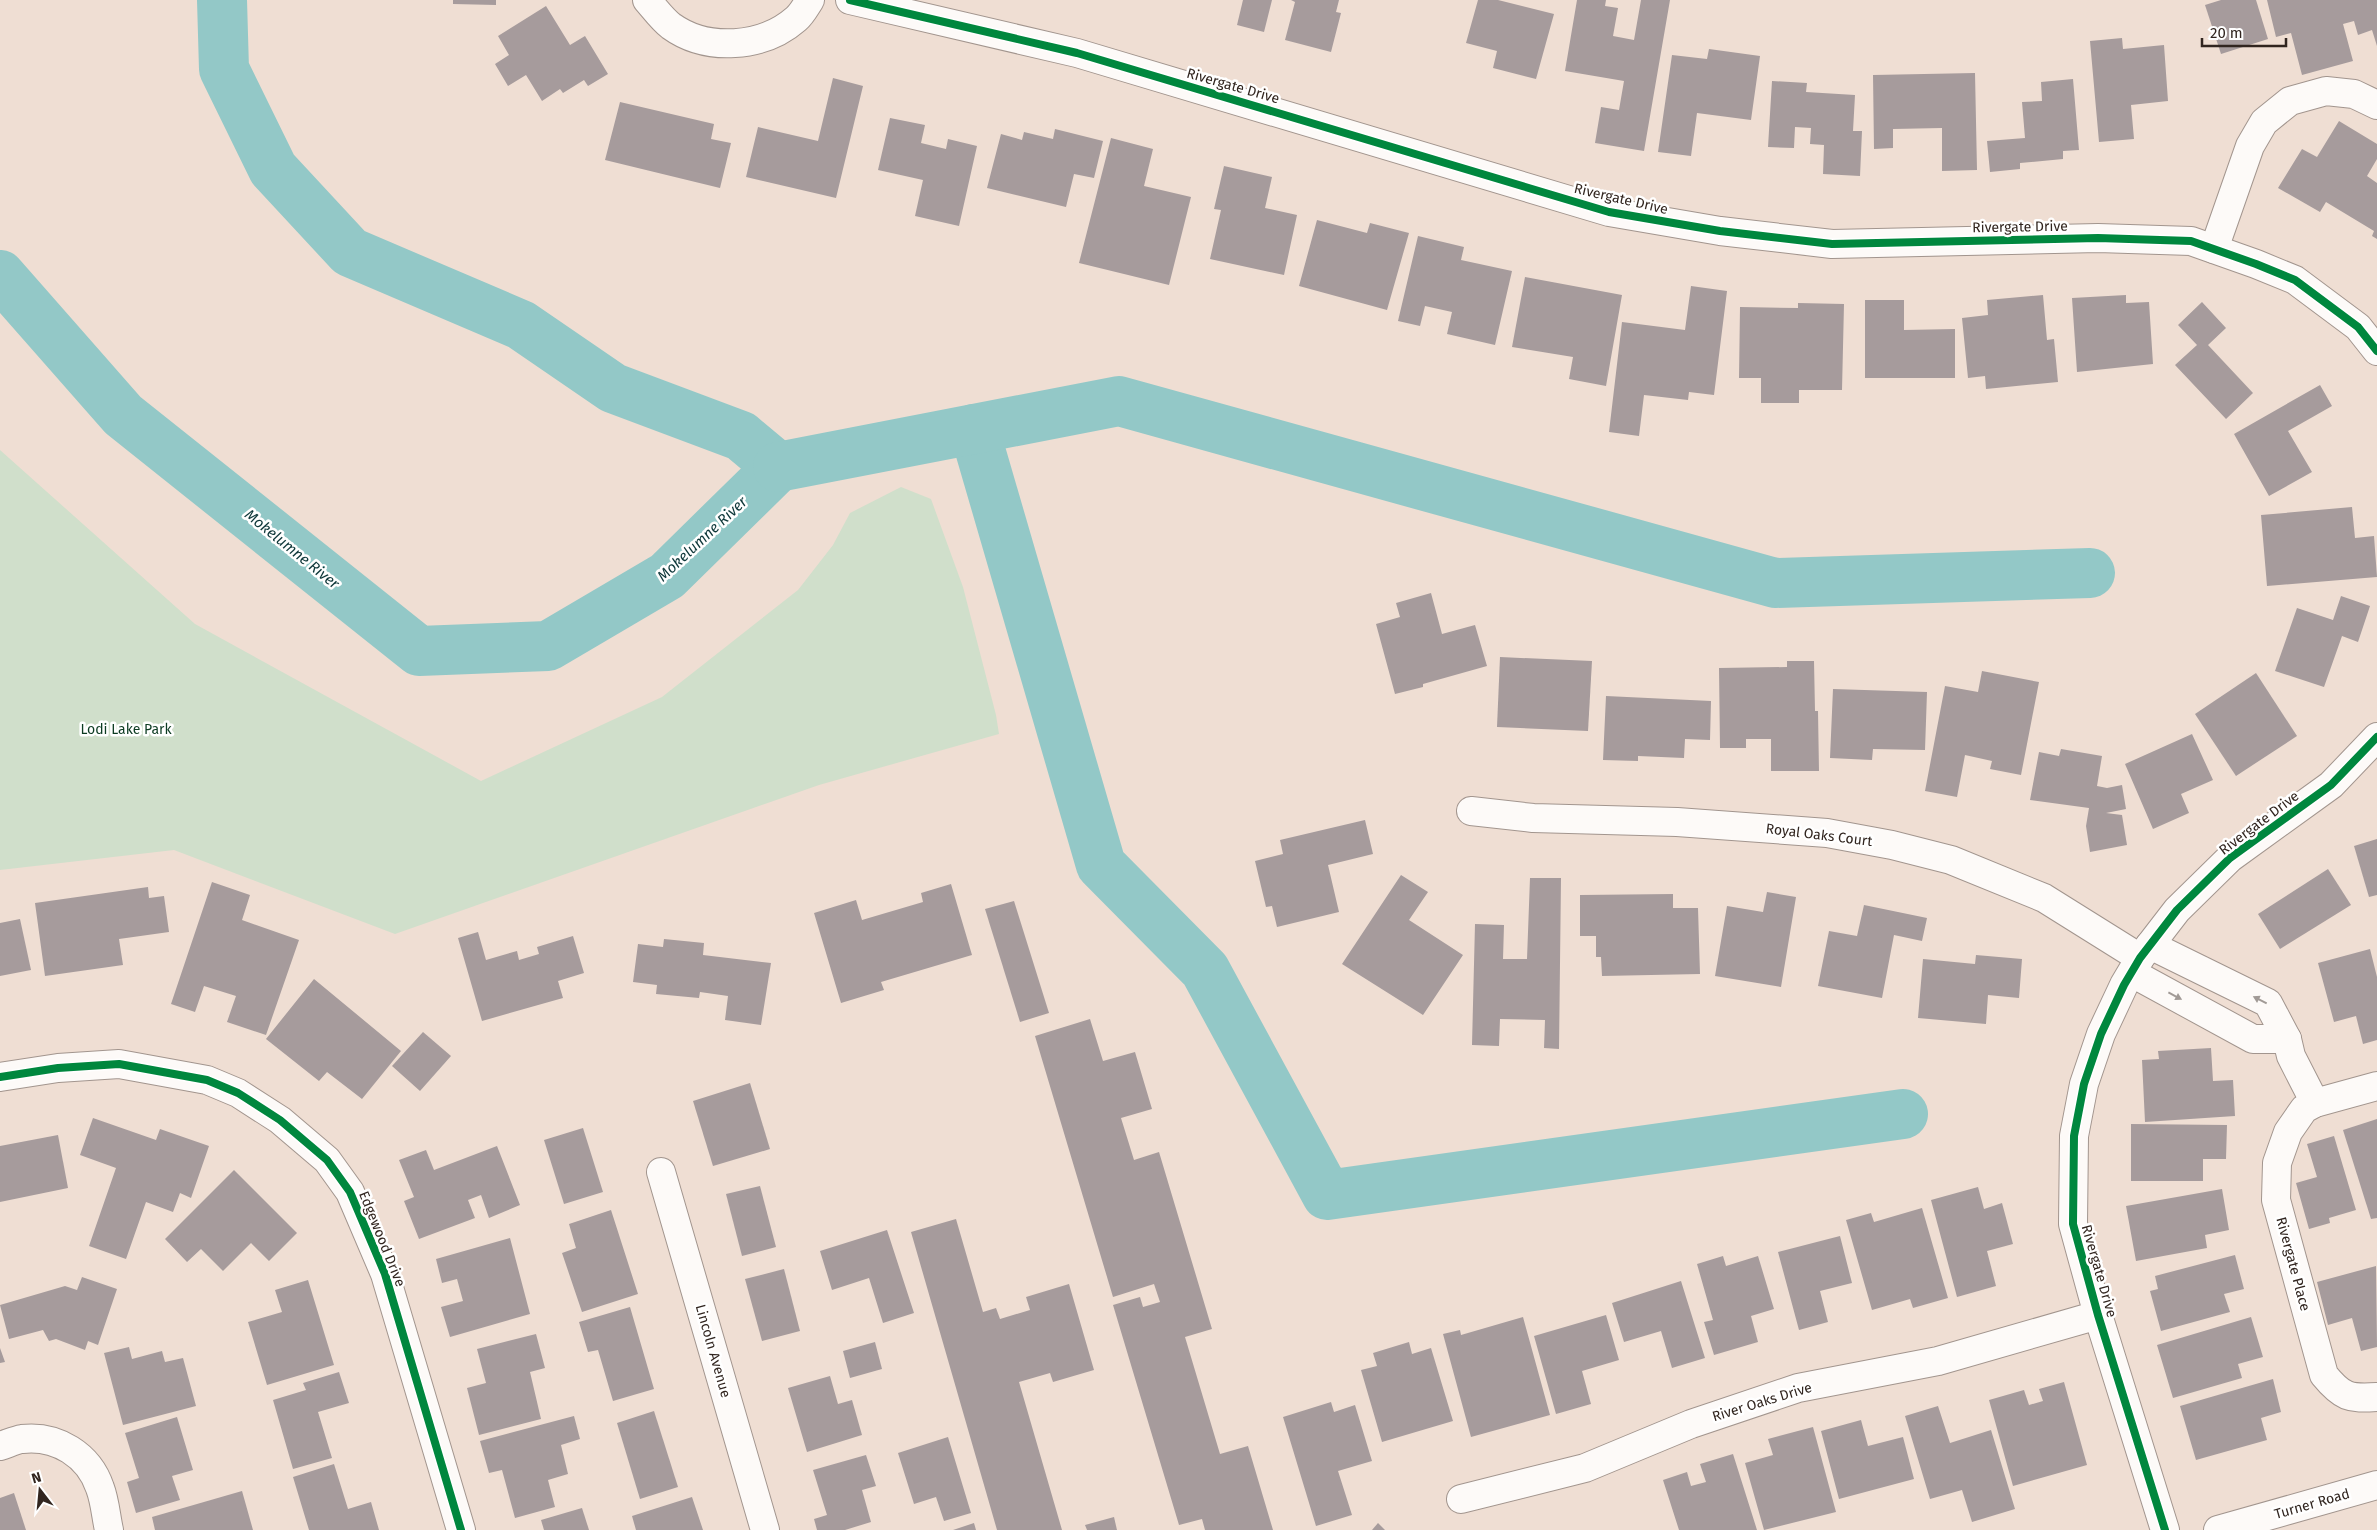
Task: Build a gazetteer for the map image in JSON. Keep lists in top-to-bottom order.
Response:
{
  "streets": {
    "street": [
      "Rivergate Drive",
      "Royal Oaks Court",
      "Edgewood Drive",
      "Rivergate Place",
      "Lincoln Avenue",
      "River Oaks Drive",
      "Turner Road"
    ]
  },
  "crossings": [
    ["Rivergate Drive", "Royal Oaks Court"],
    ["Rivergate Drive", "River Oaks Drive"]
  ],
  "water": ["Mokelumne River"],
  "parks": ["Lodi Lake Park"],
  "scale_bar": "20 m",
  "north": "top"
}
